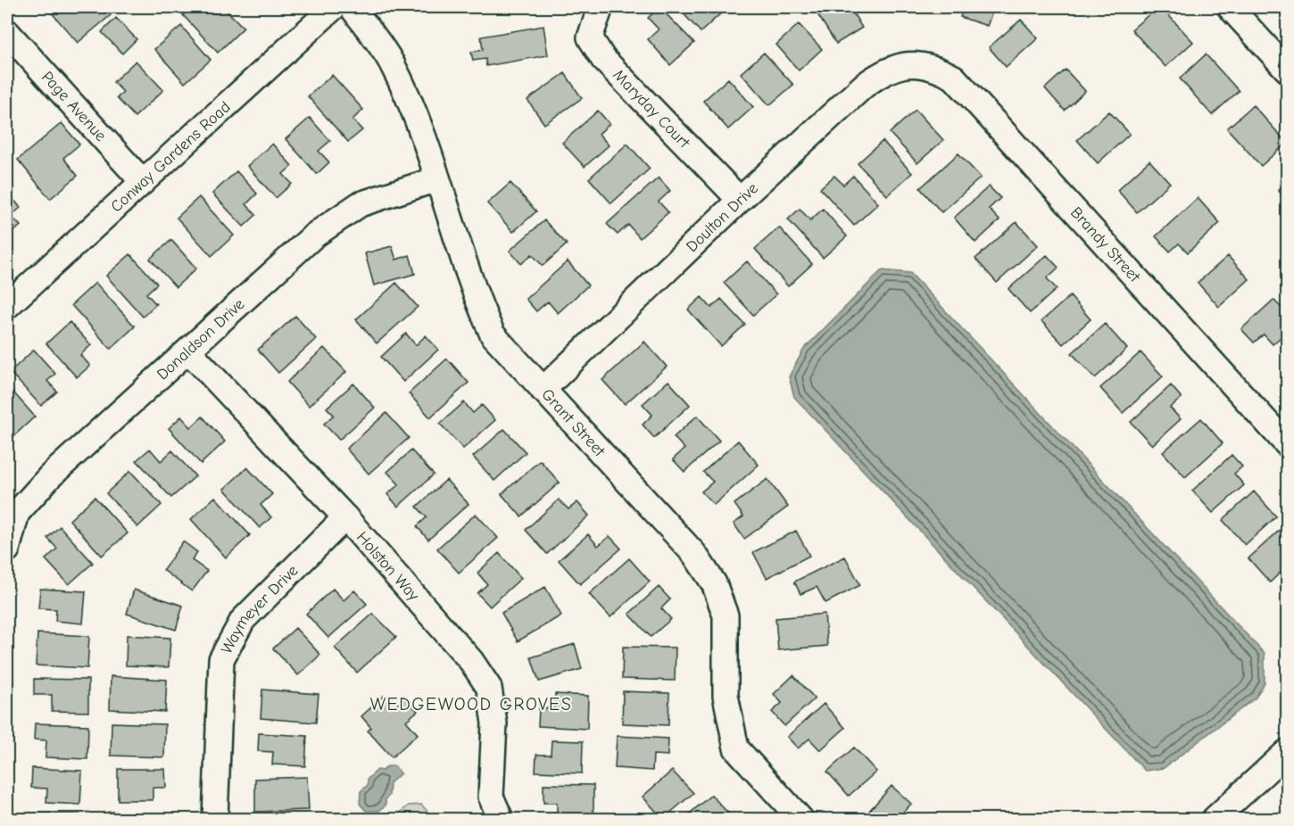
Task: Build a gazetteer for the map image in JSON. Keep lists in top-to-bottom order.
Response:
{
  "streets": {
    "street": [
      "Page Avenue",
      "Maryday Court",
      "Conway Gardens Road",
      "Doulton Drive",
      "Brandy Street",
      "Donaldson Drive",
      "Grant Street",
      "Holston Way",
      "Waymeyer Drive"
    ]
  },
  "crossings": [
    ["Page Avenue", "Conway Gardens Road"],
    ["Maryday Court", "Doulton Drive"],
    ["Doulton Drive", "Brandy Street"],
    ["Doulton Drive", "Grant Street"],
    ["Donaldson Drive", "Grant Street"],
    ["Donaldson Drive", "Holston Way"],
    ["Holston Way", "Waymeyer Drive"]
  ],
  "districts": ["WEDGEWOOD GROVES"]
}
